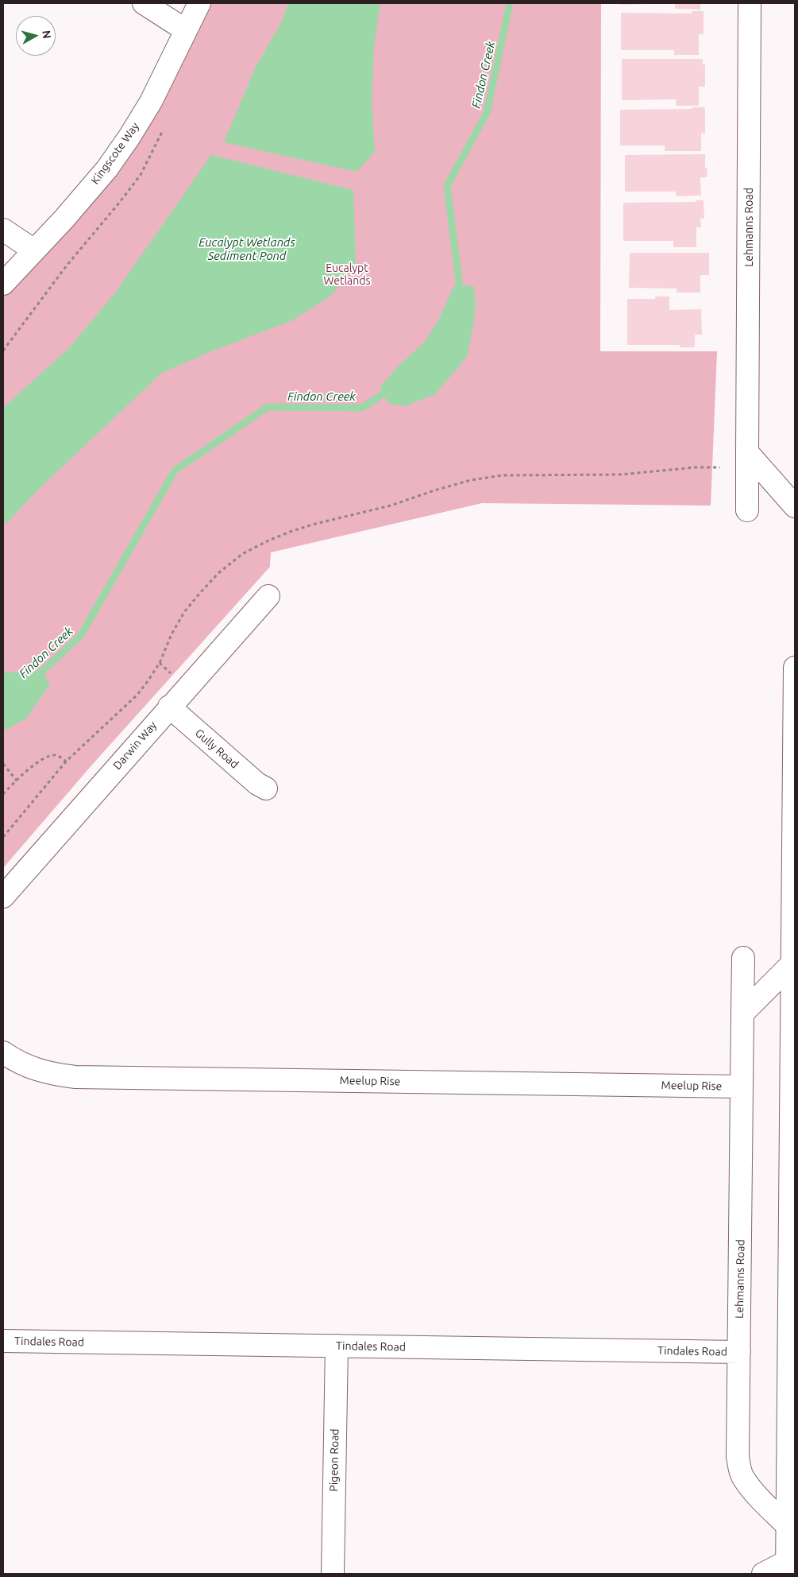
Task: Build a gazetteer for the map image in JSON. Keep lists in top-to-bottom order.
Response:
{
  "streets": {
    "street": [
      "Kingscote Way",
      "Lehmanns Road",
      "Darwin Way",
      "Gully Road",
      "Meelup Rise",
      "Tindales Road",
      "Pigeon Road"
    ]
  },
  "crossings": [
    ["Lehmanns Road", "Meelup Rise"],
    ["Lehmanns Road", "Tindales Road"],
    ["Darwin Way", "Gully Road"],
    ["Tindales Road", "Pigeon Road"]
  ],
  "water": ["Findon Creek", "Eucalypt Wetlands Sediment Pond"],
  "parks": ["Eucalypt Wetlands"],
  "north": "right"
}
